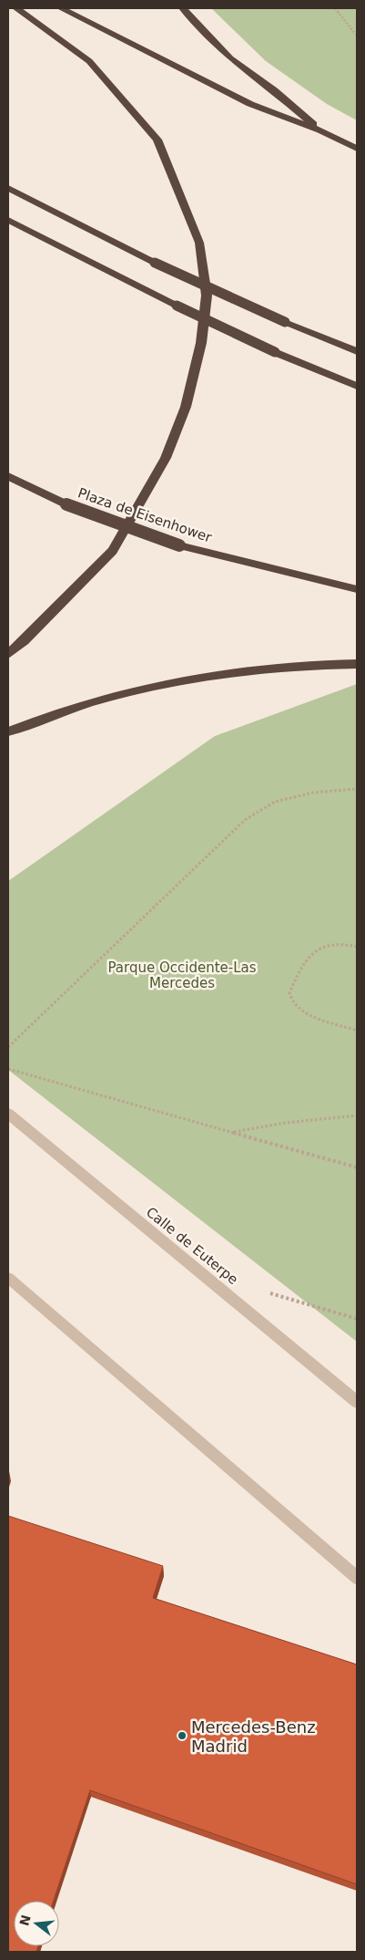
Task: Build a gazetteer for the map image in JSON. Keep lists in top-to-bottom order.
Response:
{
  "streets": {
    "highway": ["Plaza de Eisenhower"],
    "street": ["Calle de Euterpe"]
  },
  "parks": ["Parque Occidente-Las Mercedes"],
  "places": ["Mercedes-Benz Madrid"],
  "north": "left"
}
